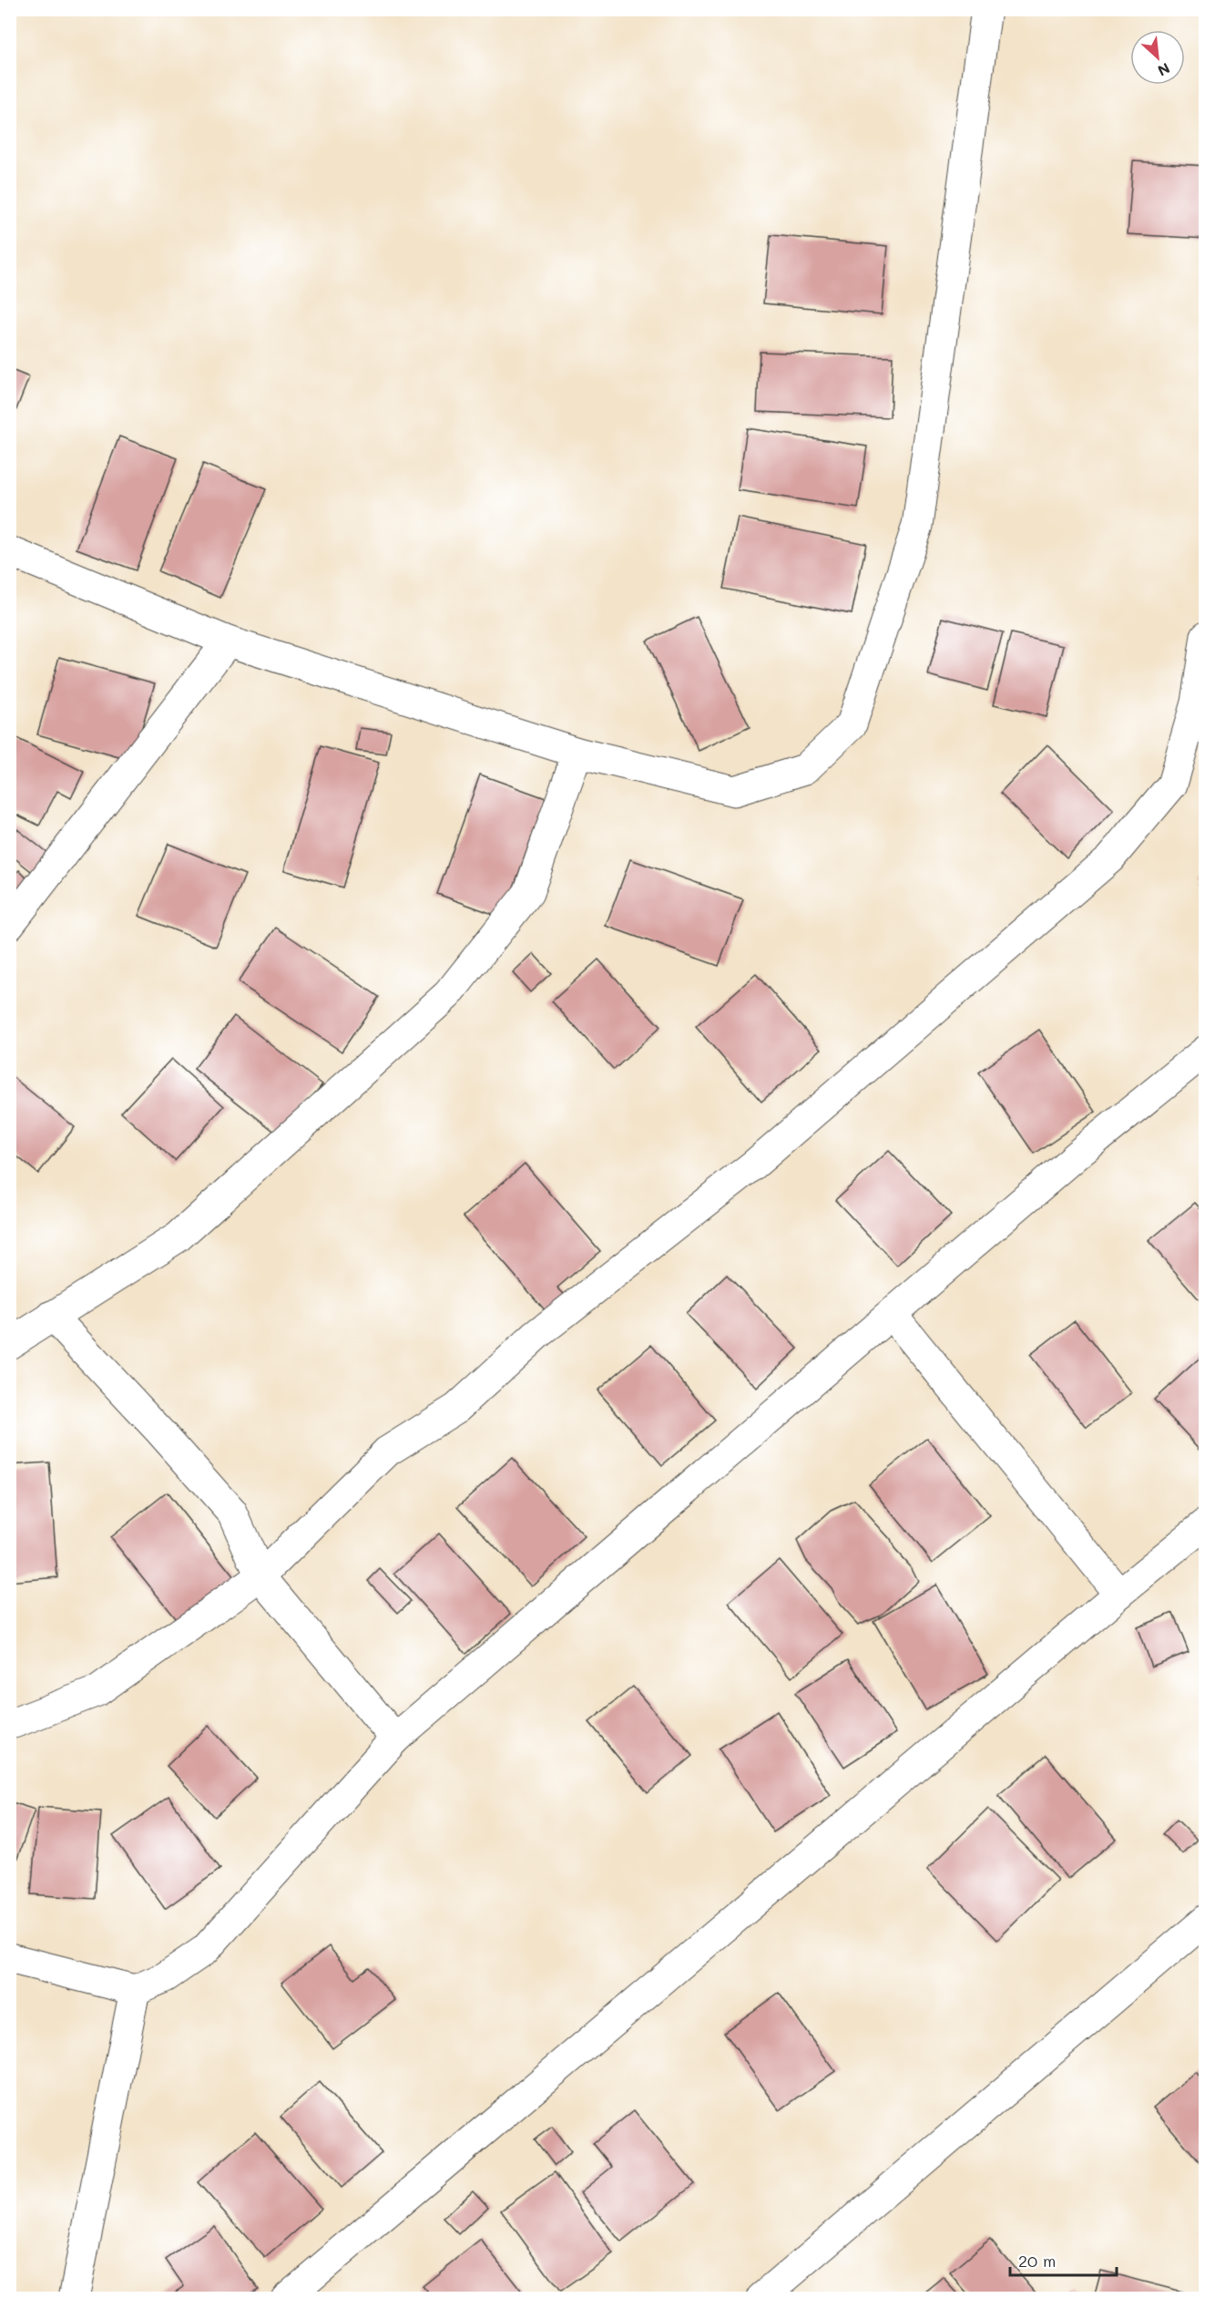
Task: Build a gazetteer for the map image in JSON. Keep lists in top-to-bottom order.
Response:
{
  "scale_bar": "20 m",
  "north": "bottom right"
}
